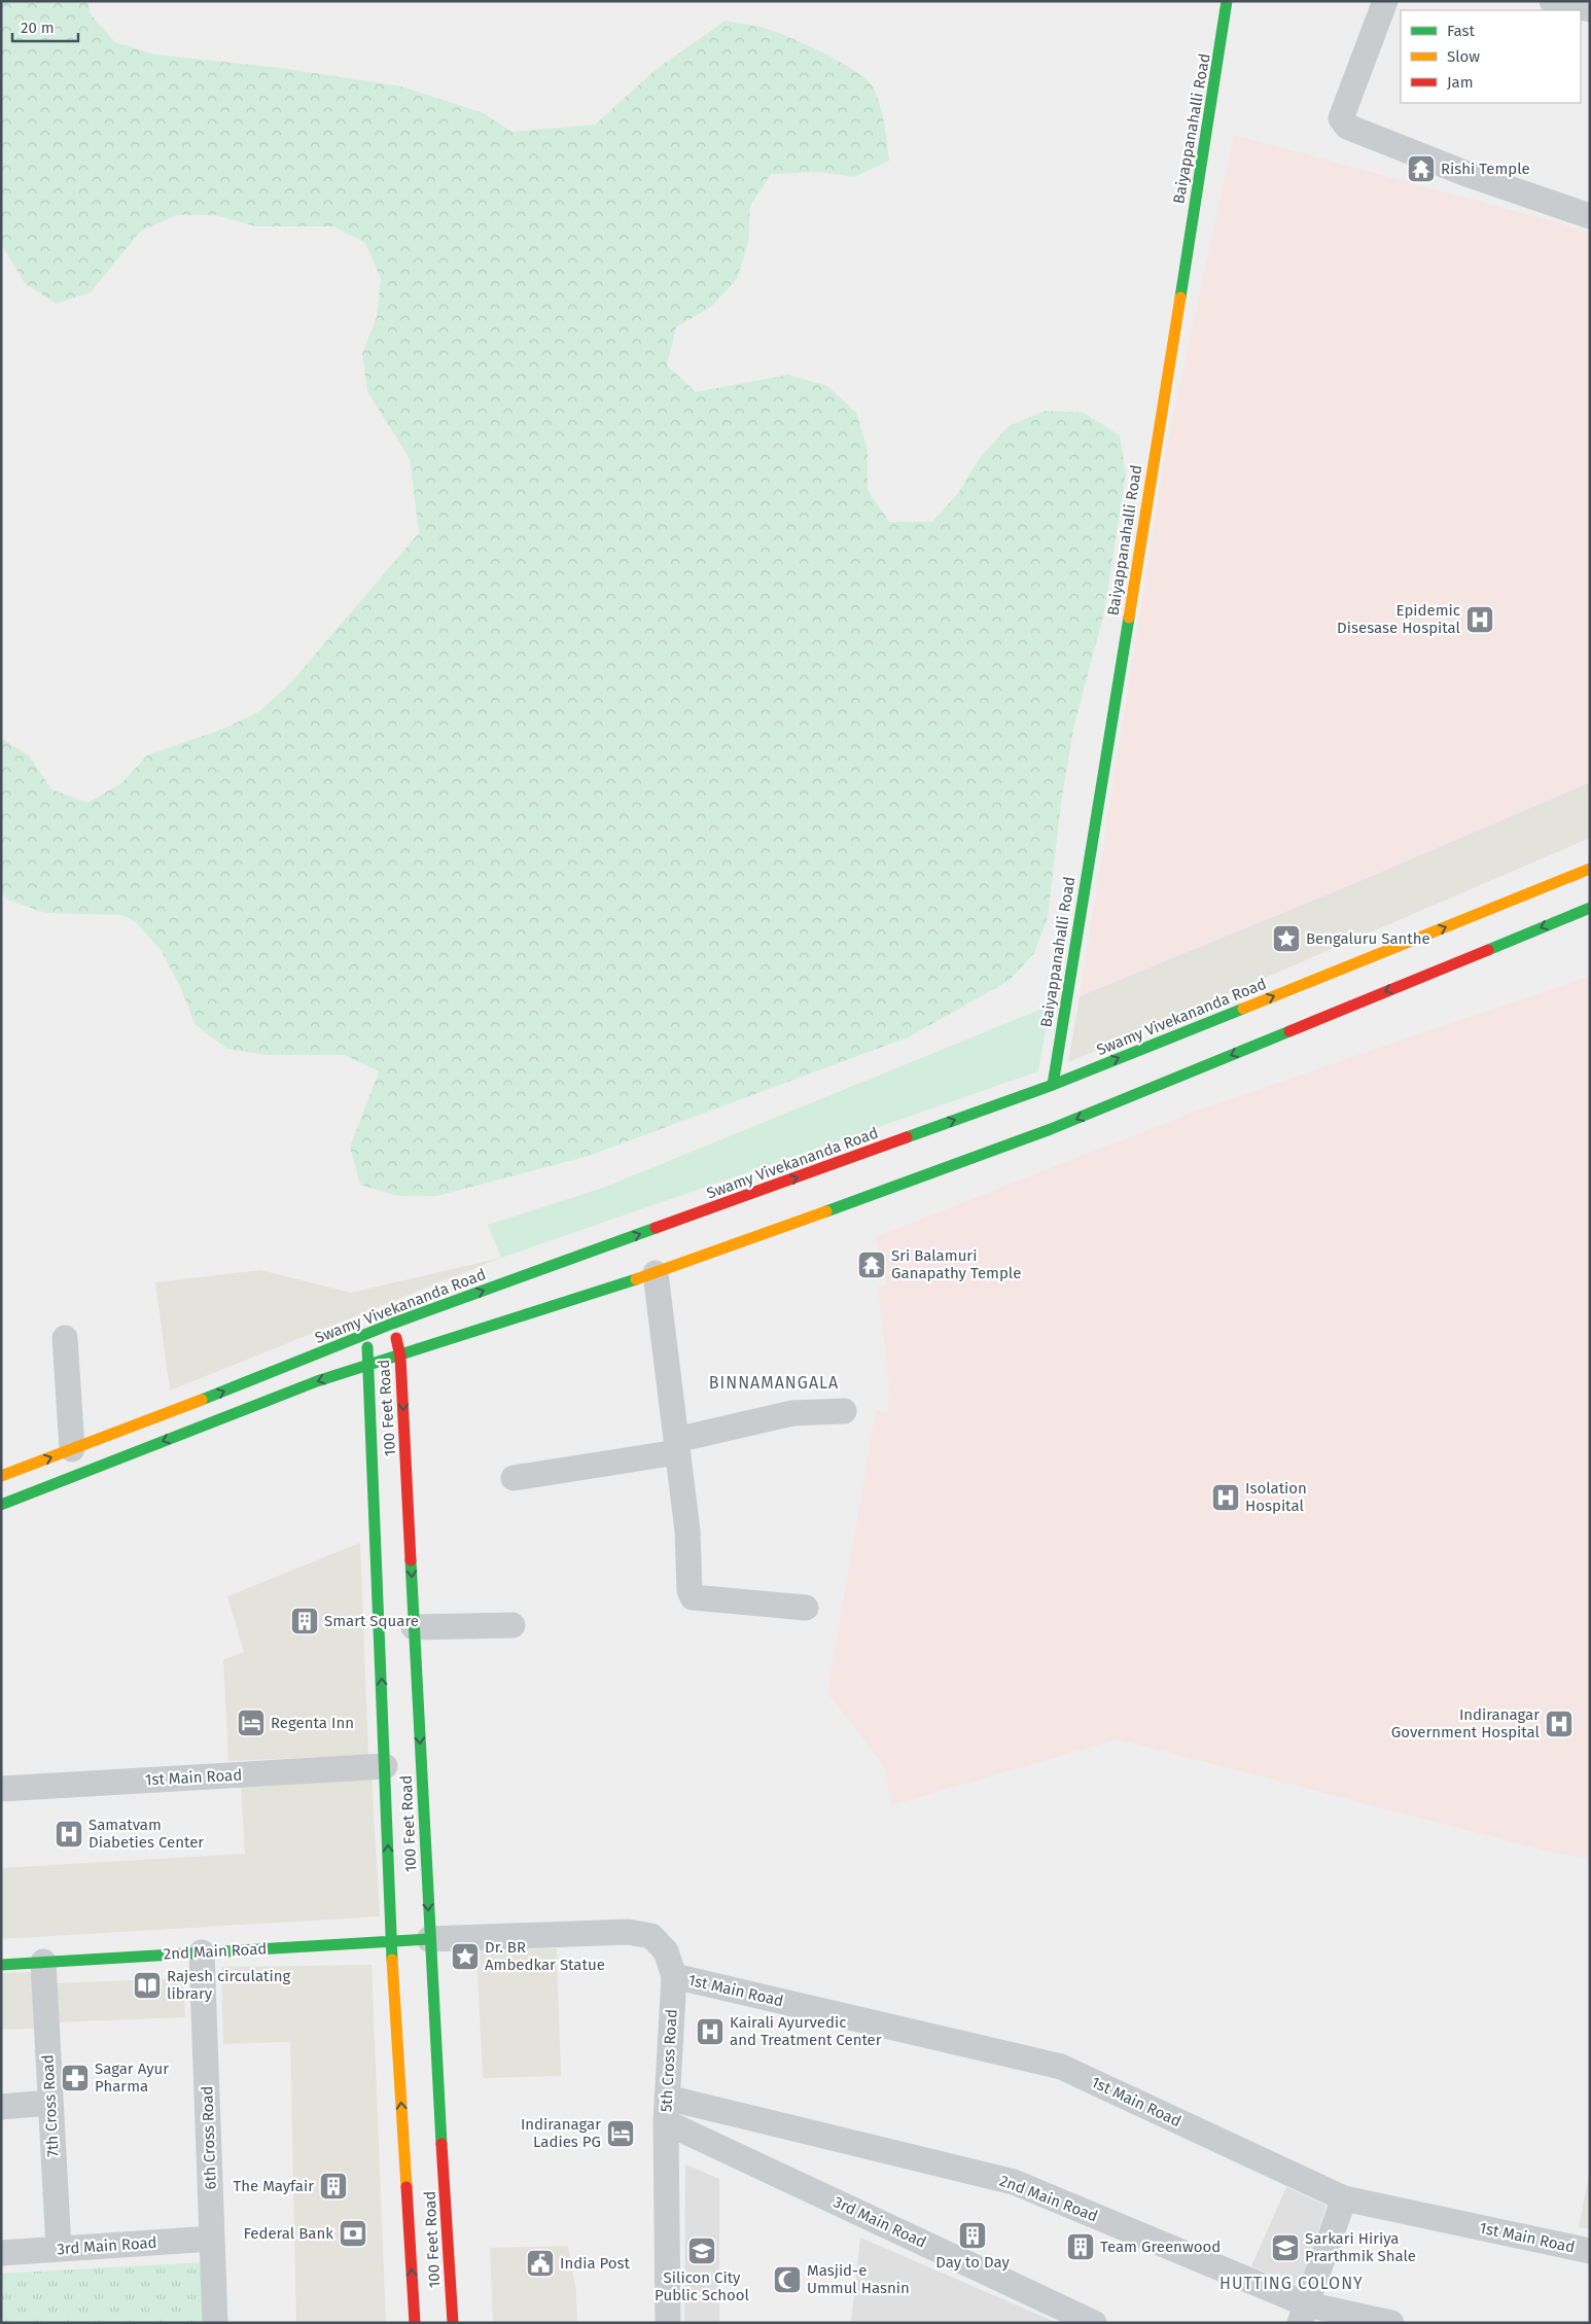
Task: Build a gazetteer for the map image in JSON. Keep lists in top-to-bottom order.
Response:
{
  "streets": {
    "main road": [
      "Baiyappanahalli Road",
      "Swamy Vivekananda Road",
      "100 Feet Road",
      "2nd Main Road"
    ],
    "street": [
      "1st Main Road",
      "5th Cross Road",
      "7th Cross Road",
      "6th Cross Road",
      "3rd Main Road"
    ]
  },
  "crossings": [
    ["Baiyappanahalli Road", "Swamy Vivekananda Road"],
    ["Swamy Vivekananda Road", "100 Feet Road"],
    ["100 Feet Road", "1st Main Road"],
    ["100 Feet Road", "2nd Main Road"],
    ["100 Feet Road", "5th Cross Road"],
    ["1st Main Road", "5th Cross Road"],
    ["2nd Main Road", "5th Cross Road"],
    ["2nd Main Road", "7th Cross Road"],
    ["2nd Main Road", "6th Cross Road"],
    ["2nd Main Road", "3rd Main Road"],
    ["5th Cross Road", "3rd Main Road"],
    ["7th Cross Road", "3rd Main Road"],
    ["6th Cross Road", "3rd Main Road"]
  ],
  "districts": ["BINNAMANGALA", "HUTTING COLONY"],
  "places": {
    "temple": ["Rishi Temple", "Sri Balamuri Ganapathy Temple"],
    "hospital": [
      "Epidemic Disesase Hospital",
      "Isolation Hospital",
      "Indiranagar Government Hospital",
      "Samatvam Diabeties Center",
      "Kairali Ayurvedic and Treatment Center"
    ],
    "place": ["Bengaluru Santhe", "Dr. BR Ambedkar Statue"],
    "building": [
      "Smart Square",
      "The Mayfair",
      "Day to Day",
      "Team Greenwood"
    ],
    "hotel": ["Regenta Inn", "Indiranagar Ladies PG"],
    "library": ["Rajesh circulating library"],
    "pharmacy": ["Sagar Ayur Pharma"],
    "bank": ["Federal Bank"],
    "school or university": ["Sarkari Hiriya Prarthmik Shale", "Silicon City Public School"],
    "public building": ["India Post"],
    "mosque": ["Masjid-e Ummul Hasnin"]
  },
  "legend": ["Fast", "Slow", "Jam"],
  "scale_bar": "20 m"
}
